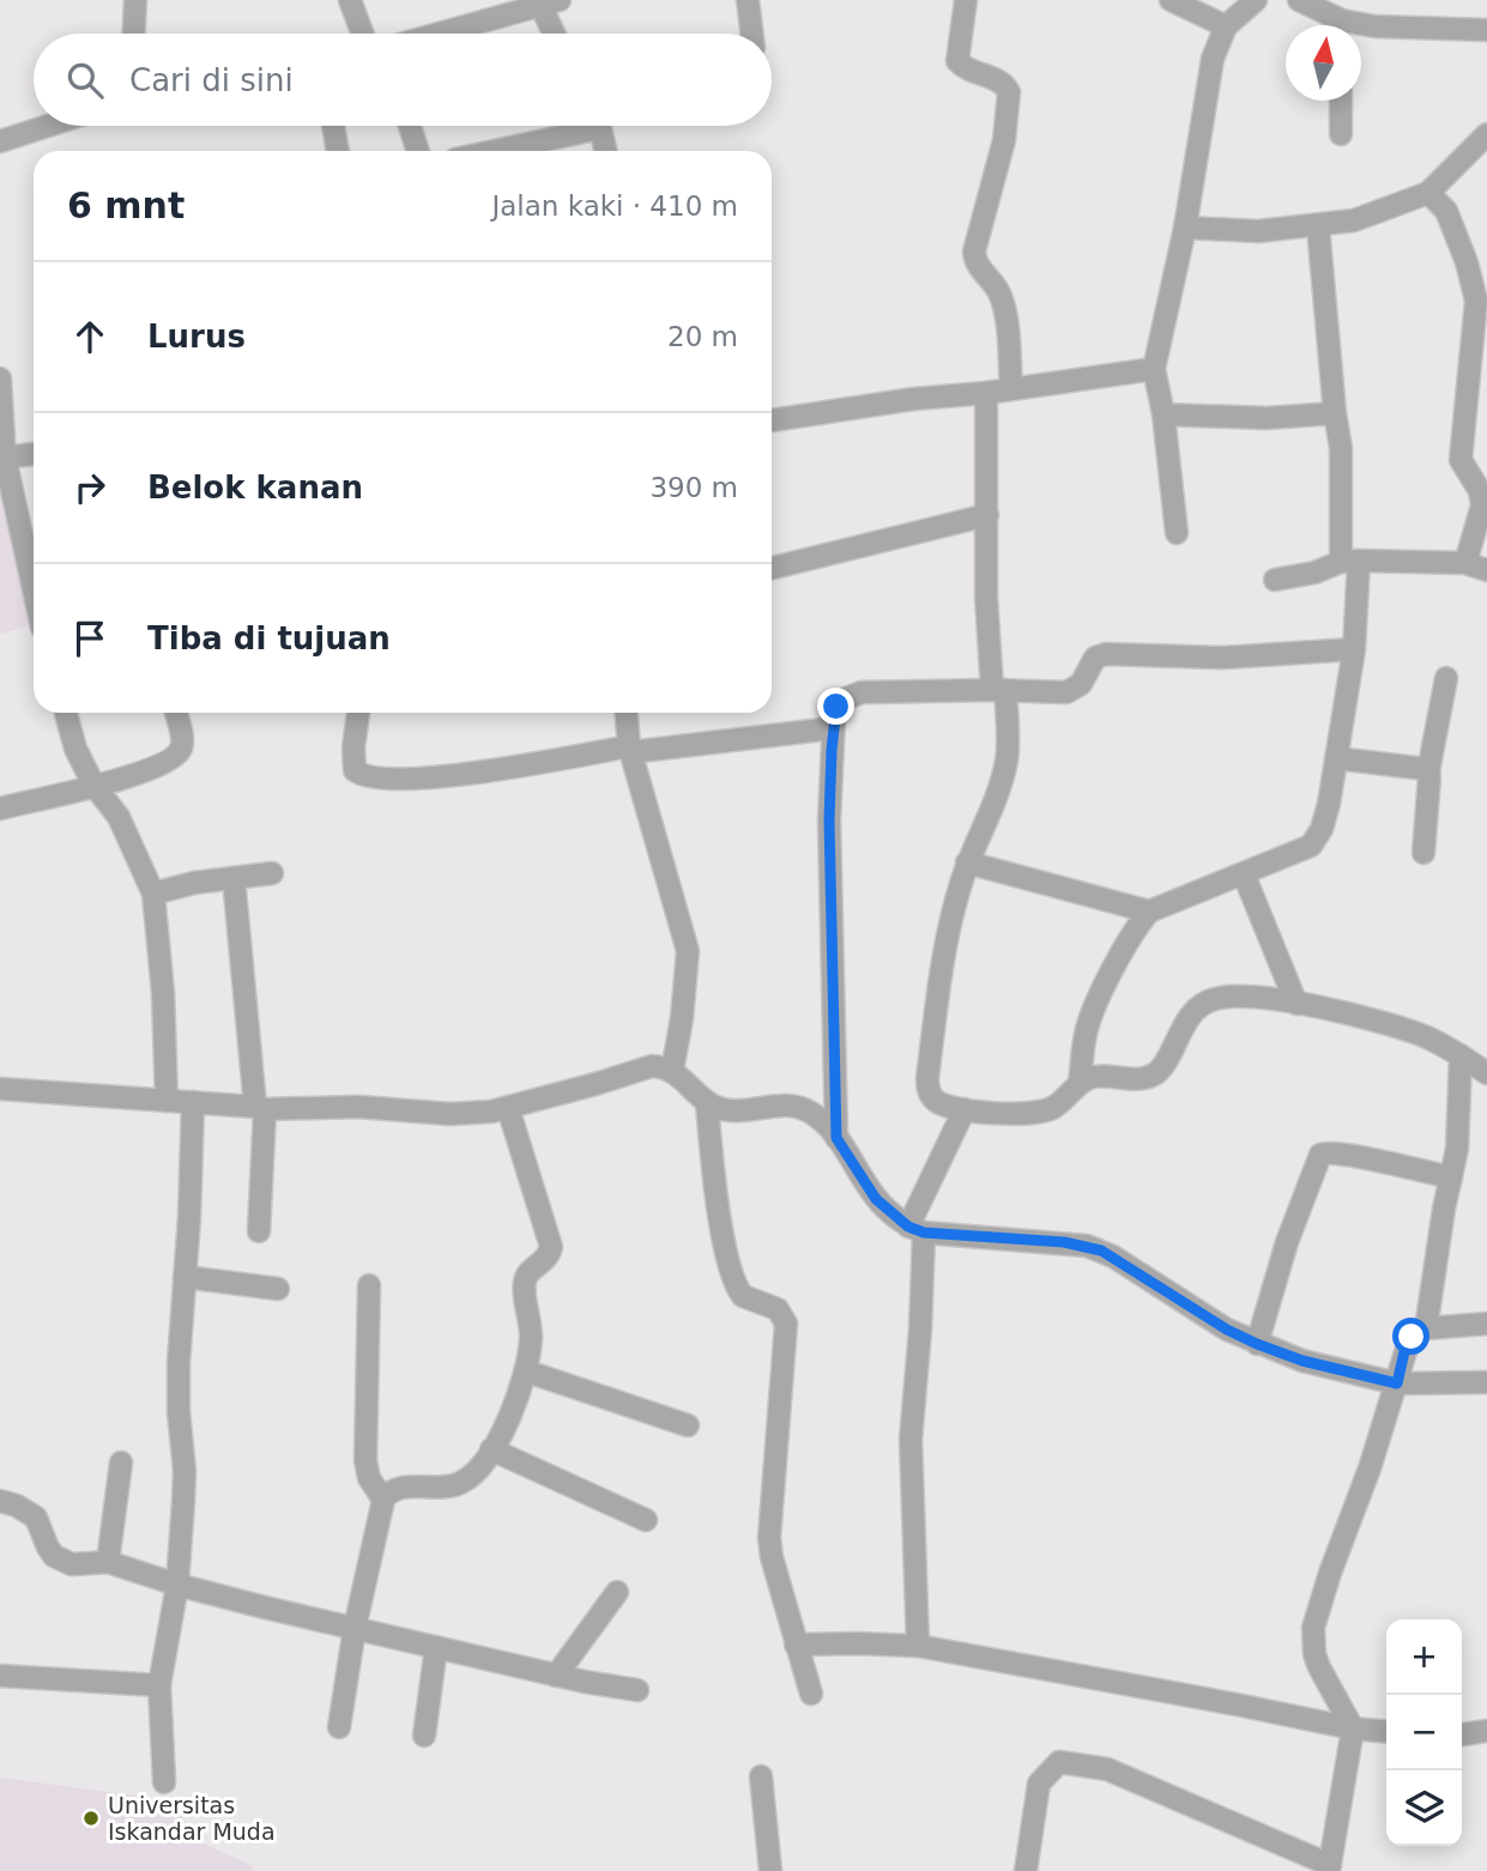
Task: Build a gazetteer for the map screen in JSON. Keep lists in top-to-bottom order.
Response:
{
  "places": ["Universitas Iskandar Muda"],
  "north": "top",
  "page": {
    "search": "Cari di sini",
    "heading": ["6 mnt", "Jalan kaki · 410 m"],
    "list": [
      ["Lurus", "20 m"],
      ["Belok kanan", "390 m"],
      "Tiba di tujuan"
    ],
    "map_buttons": ["+", "−"]
  }
}
